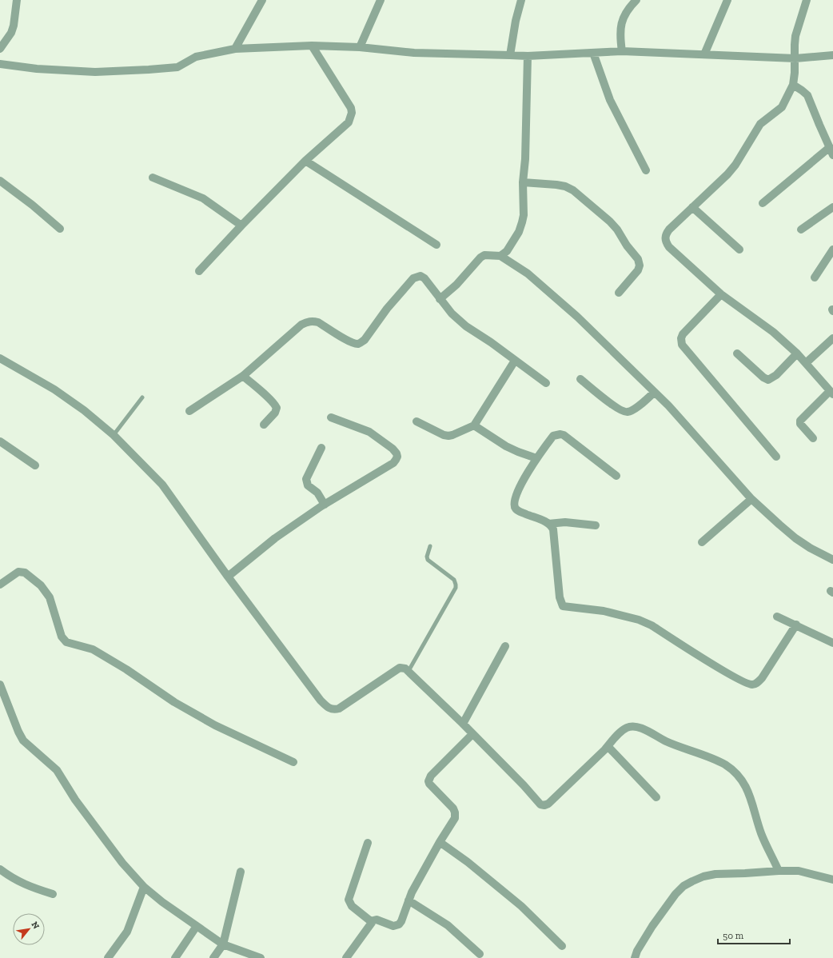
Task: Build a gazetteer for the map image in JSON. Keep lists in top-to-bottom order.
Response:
{
  "scale_bar": "50 m",
  "north": "top right"
}
